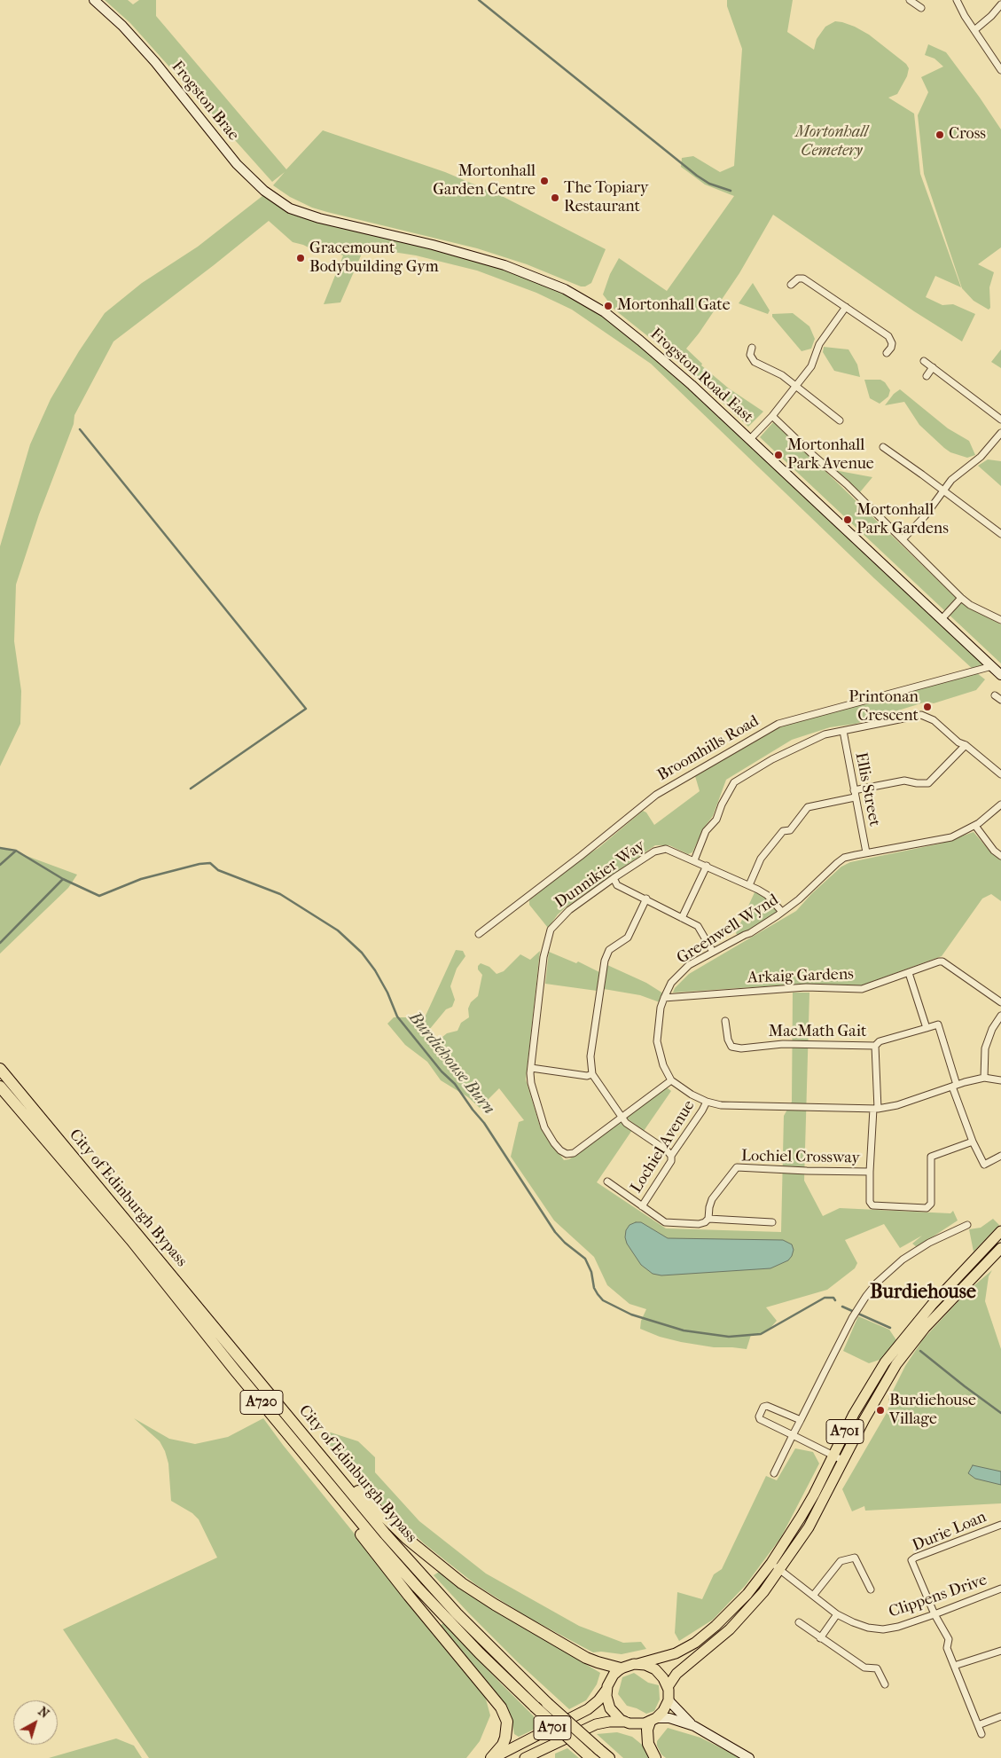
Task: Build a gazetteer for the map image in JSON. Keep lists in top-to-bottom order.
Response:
{
  "streets": {
    "highway": ["City of Edinburgh Bypass", "A720"],
    "main road": ["Frogston Brae", "Frogston Road East", "A701"],
    "street": [
      "Broomhills Road",
      "Ellis Street",
      "Dunnikier Way",
      "Greenwell Wynd",
      "Arkaig Gardens",
      "MacMath Gait",
      "Lochiel Avenue",
      "Lochiel Crossway",
      "Durie Loan",
      "Clippens Drive"
    ]
  },
  "crossings": [
    ["Frogston Brae", "Frogston Road East"],
    ["Frogston Road East", "Broomhills Road"],
    ["Ellis Street", "Greenwell Wynd"],
    ["Dunnikier Way", "Greenwell Wynd"],
    ["Greenwell Wynd", "Arkaig Gardens"],
    ["A701", "Clippens Drive"],
    ["Durie Loan", "Clippens Drive"]
  ],
  "districts": ["Burdiehouse"],
  "water": ["Burdiehouse Burn"],
  "parks": ["Mortonhall Cemetery"],
  "places": [
    "Cross",
    "Mortonhall Garden Centre",
    "The Topiary Restaurant",
    "Gracemount Bodybuilding Gym",
    "Mortonhall Gate",
    "Mortonhall Park Avenue",
    "Mortonhall Park Gardens",
    "Printonan Crescent",
    "Burdiehouse Village"
  ],
  "north": "top right"
}
